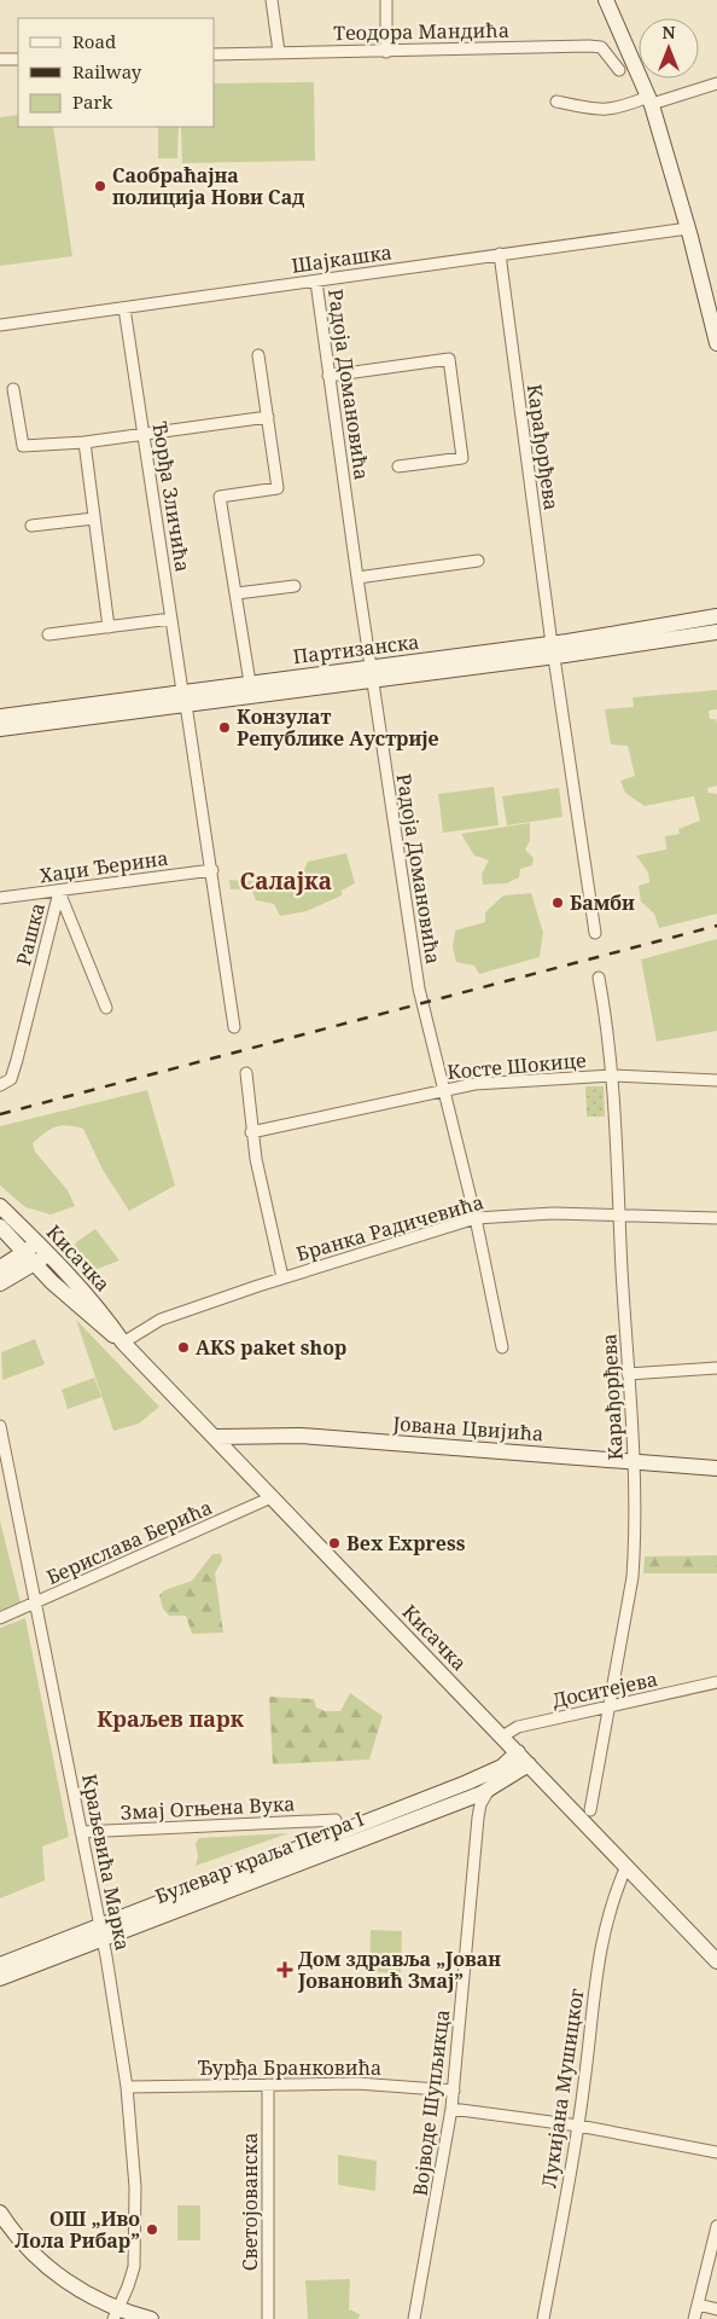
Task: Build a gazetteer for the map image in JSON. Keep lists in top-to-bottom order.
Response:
{
  "streets": {
    "street": [
      "Теодора Мандића",
      "Шајкашка",
      "Радоја Домановића",
      "Карађорђева",
      "Ђорђа Зличића",
      "Партизанска",
      "Хаџи Ђерина",
      "Рашка",
      "Косте Шокице",
      "Бранка Радичевића",
      "Кисачка",
      "Јована Цвијића",
      "Берислава Берића",
      "Доситејева",
      "Змај Огњена Вука",
      "Булевар краља Петра I",
      "Краљевића Марка",
      "Ђурђа Бранковића",
      "Лукијана Мушицког",
      "Војводе Шупљикца",
      "Светојованска"
    ]
  },
  "crossings": [
    ["Шајкашка", "Радоја Домановића"],
    ["Шајкашка", "Карађорђева"],
    ["Шајкашка", "Ђорђа Зличића"],
    ["Радоја Домановића", "Партизанска"],
    ["Радоја Домановића", "Косте Шокице"],
    ["Радоја Домановића", "Бранка Радичевића"],
    ["Карађорђева", "Партизанска"],
    ["Карађорђева", "Косте Шокице"],
    ["Карађорђева", "Бранка Радичевића"],
    ["Карађорђева", "Јована Цвијића"],
    ["Карађорђева", "Доситејева"],
    ["Ђорђа Зличића", "Партизанска"],
    ["Ђорђа Зличића", "Хаџи Ђерина"],
    ["Хаџи Ђерина", "Рашка"],
    ["Бранка Радичевића", "Кисачка"],
    ["Кисачка", "Јована Цвијића"],
    ["Кисачка", "Берислава Берића"],
    ["Кисачка", "Доситејева"],
    ["Кисачка", "Булевар краља Петра I"],
    ["Кисачка", "Лукијана Мушицког"],
    ["Берислава Берића", "Краљевића Марка"],
    ["Змај Огњена Вука", "Краљевића Марка"],
    ["Булевар краља Петра I", "Краљевића Марка"],
    ["Булевар краља Петра I", "Војводе Шупљикца"],
    ["Краљевића Марка", "Ђурђа Бранковића"],
    ["Ђурђа Бранковића", "Војводе Шупљикца"],
    ["Ђурђа Бранковића", "Светојованска"]
  ],
  "districts": ["Салајка", "Краљев парк"],
  "places": {
    "other": [
      "Саобраћајна полиција Нови Сад",
      "Конзулат Републике Аустрије",
      "Бамби",
      "AKS paket shop",
      "Bex Express",
      "ОШ „Иво Лола Рибар”"
    ],
    "health": ["Дом здравља „Јован Јовановић Змај”"]
  },
  "legend": ["Road", "Railway", "Park"],
  "north": "top"
}
